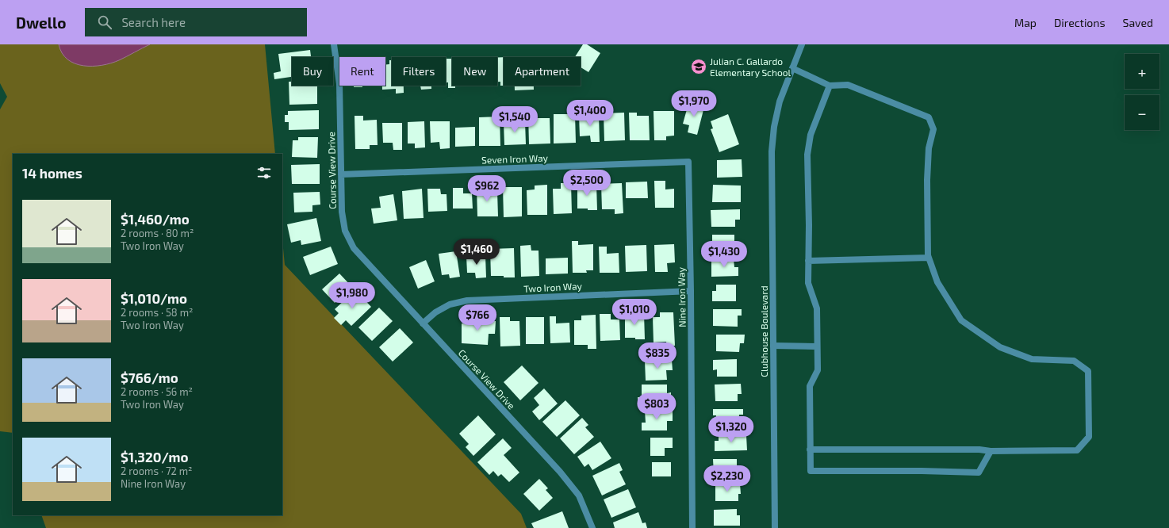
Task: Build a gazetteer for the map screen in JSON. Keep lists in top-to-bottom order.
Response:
{
  "streets": {
    "street": [
      "Seven Iron Way",
      "Course View Drive",
      "Two Iron Way",
      "Nine Iron Way",
      "Clubhouse Boulevard"
    ]
  },
  "crossings": [
    ["Seven Iron Way", "Course View Drive"],
    ["Seven Iron Way", "Nine Iron Way"],
    ["Course View Drive", "Two Iron Way"],
    ["Two Iron Way", "Nine Iron Way"]
  ],
  "places": {
    "school or university": ["Julian C. Gallardo Elementary School"]
  },
  "page": {
    "header": "Dwello",
    "search": "Search here",
    "nav": ["Map", "Directions", "Saved"],
    "map_buttons": ["+", "−"],
    "chip": [
      "Buy",
      "Rent",
      "Filters",
      "New",
      "Apartment"
    ],
    "price": [
      "$1,970",
      "$1,400",
      "$1,540",
      "$2,500",
      "$962",
      "$1,460",
      "$1,430",
      "$1,980",
      "$1,010",
      "$766",
      "$835",
      "$803",
      "$1,320",
      "$2,230"
    ],
    "heading": "14 homes",
    "list": [
      {
        "name": "$1,460/mo",
        "note": "2 rooms · 80 m² · Two Iron Way"
      },
      {
        "name": "$1,010/mo",
        "note": "2 rooms · 58 m² · Two Iron Way"
      },
      {
        "name": "$766/mo",
        "note": "2 rooms · 56 m² · Two Iron Way"
      },
      {
        "name": "$1,320/mo",
        "note": "2 rooms · 72 m² · Nine Iron Way"
      }
    ]
  }
}
